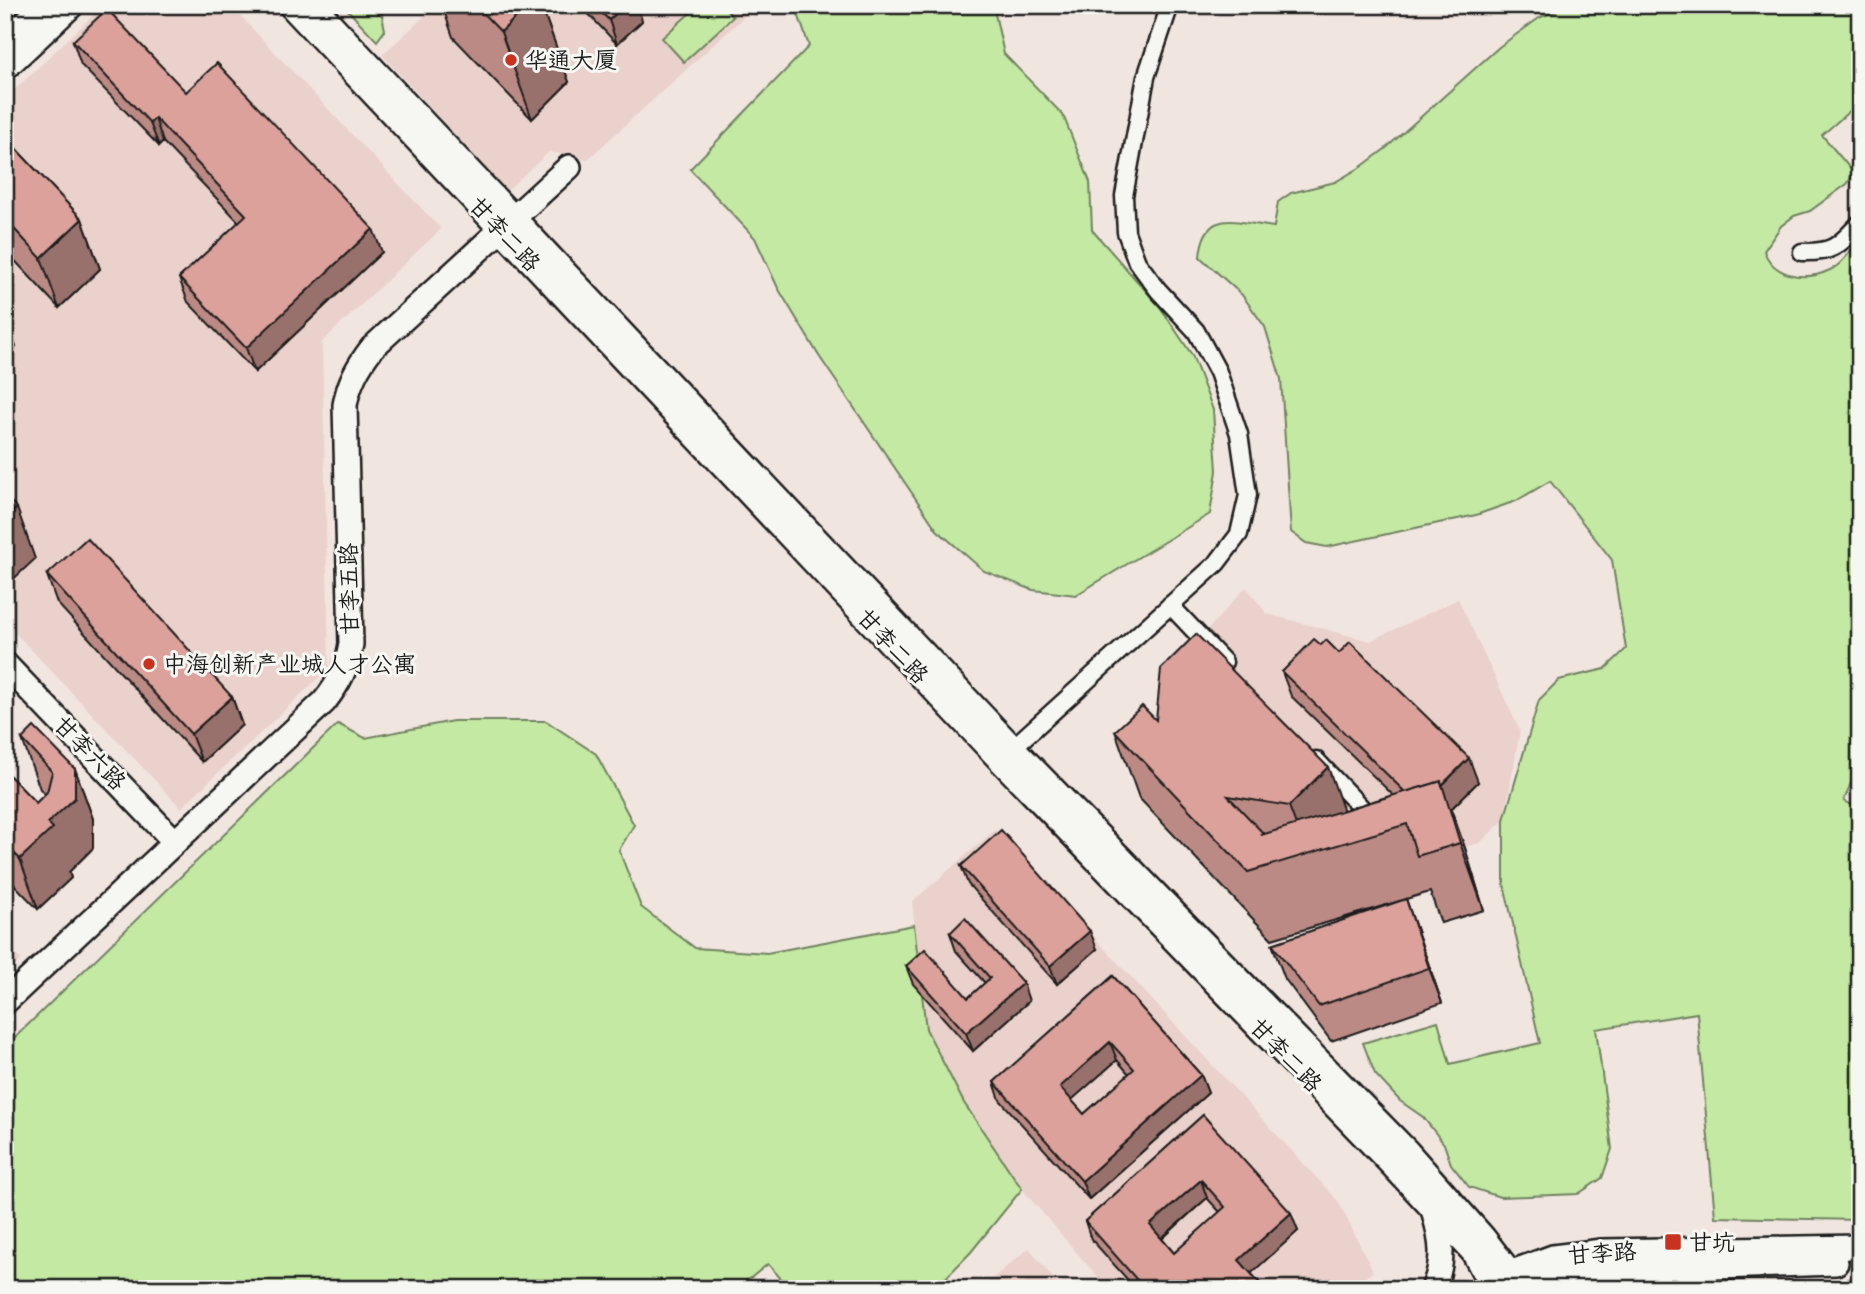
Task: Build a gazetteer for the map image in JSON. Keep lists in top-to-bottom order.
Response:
{
  "streets": {
    "main road": [
      "甘李二路",
      "甘李五路",
      "甘李六路",
      "甘李路"
    ]
  },
  "crossings": [
    ["甘李二路", "甘李五路"],
    ["甘李二路", "甘李路"],
    ["甘李五路", "甘李六路"]
  ],
  "places": {
    "other": ["华通大厦", "中海创新产业城人才公寓"],
    "transit": ["甘坑"]
  }
}
